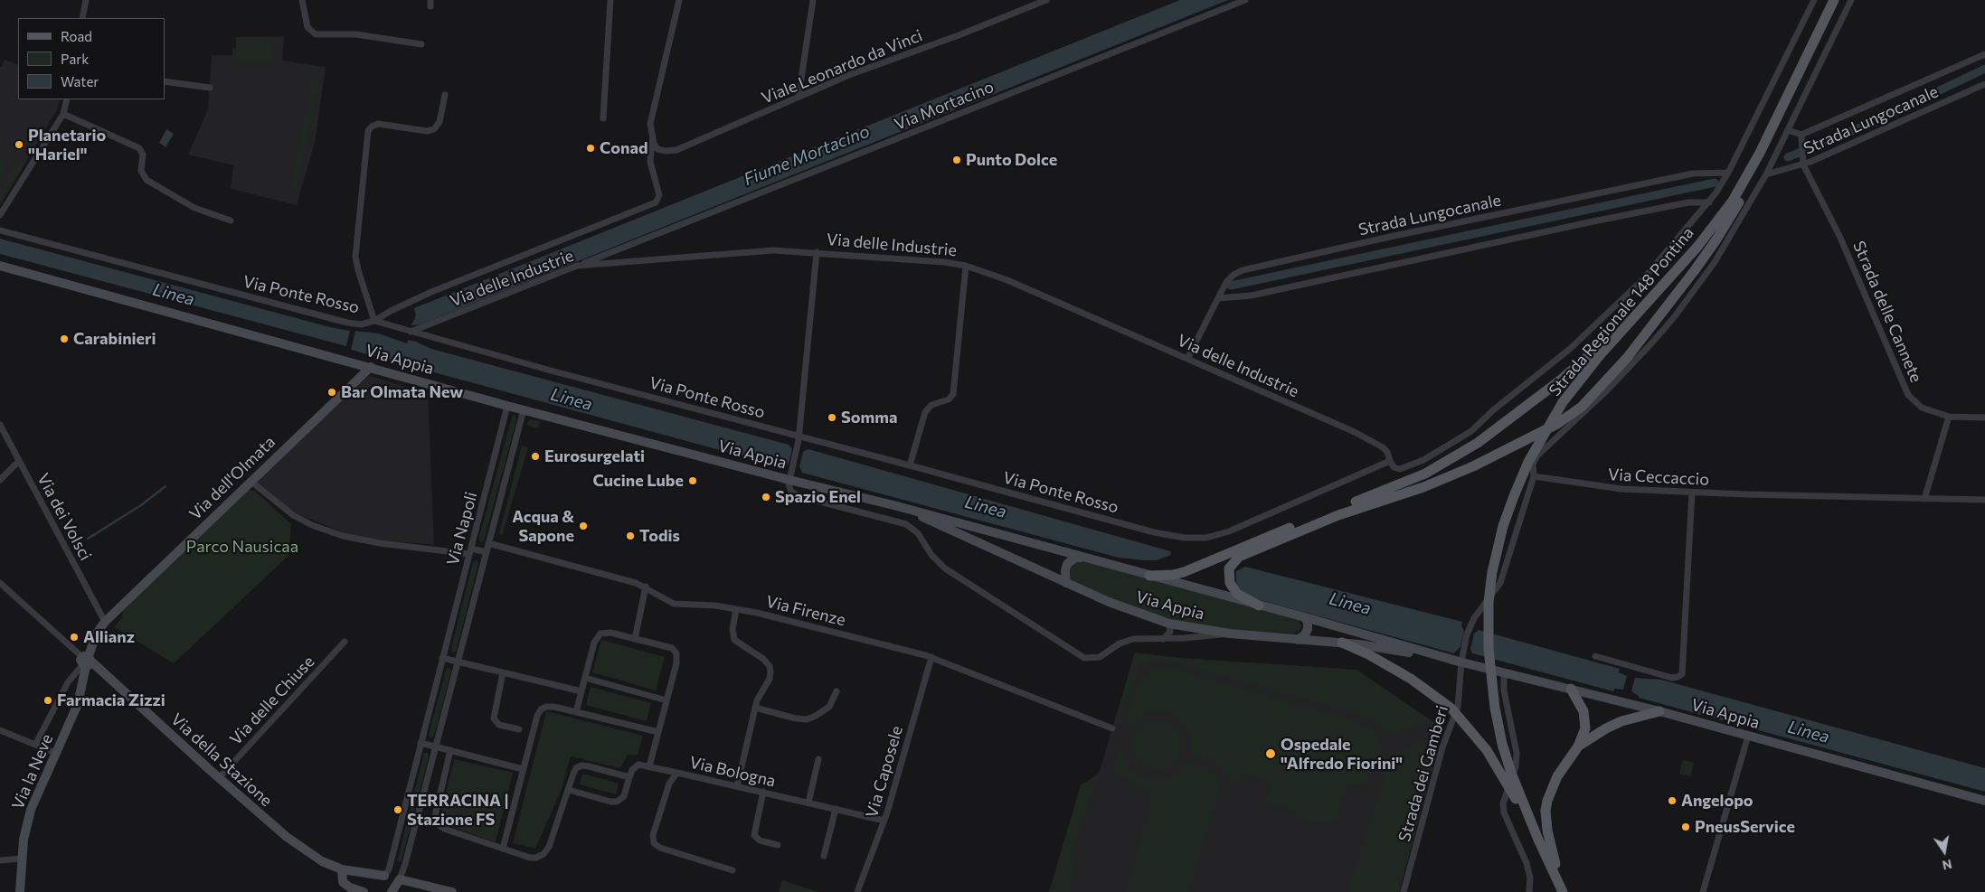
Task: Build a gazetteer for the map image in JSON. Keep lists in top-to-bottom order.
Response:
{
  "streets": {
    "main road": [
      "Strada Regionale 148 Pontina",
      "Via Appia",
      "Via dell'Olmata",
      "Via della Stazione",
      "Via la Neve"
    ],
    "street": [
      "Viale Leonardo da Vinci",
      "Via Mortacino",
      "Strada Lungocanale",
      "Via delle Industrie",
      "Via Ponte Rosso",
      "Strada delle Cannete",
      "Via Ceccaccio",
      "Via dei Volsci",
      "Via Napoli",
      "Via Firenze",
      "Via delle Chiuse",
      "Via Bologna",
      "Via Caposele",
      "Strada dei Gamberi"
    ]
  },
  "crossings": [
    ["Via Mortacino", "Via delle Industrie"],
    ["Strada Lungocanale", "Via delle Industrie"],
    ["Strada Lungocanale", "Strada delle Cannete"],
    ["Via delle Industrie", "Via Ponte Rosso"],
    ["Via Appia", "Via dell'Olmata"],
    ["Via Appia", "Via Napoli"],
    ["Via Appia", "Strada dei Gamberi"],
    ["Via dell'Olmata", "Via dei Volsci"],
    ["Via dell'Olmata", "Via della Stazione"],
    ["Via dell'Olmata", "Via la Neve"],
    ["Via Napoli", "Via Firenze"],
    ["Via Napoli", "Via della Stazione"],
    ["Via Firenze", "Via Caposele"],
    ["Via delle Chiuse", "Via della Stazione"],
    ["Via della Stazione", "Via la Neve"],
    ["Via Bologna", "Via Caposele"]
  ],
  "water": ["Fiume Mortacino", "Linea"],
  "parks": ["Parco Nausicaa"],
  "places": [
    "Planetario \"Hariel\"",
    "Conad",
    "Punto Dolce",
    "Carabinieri",
    "Bar Olmata New",
    "Somma",
    "Eurosurgelati",
    "Cucine Lube",
    "Spazio Enel",
    "Acqua & Sapone",
    "Todis",
    "Allianz",
    "Farmacia Zizzi",
    "Ospedale \"Alfredo Fiorini\"",
    "Angelopo",
    "TERRACINA | Stazione FS",
    "PneusService"
  ],
  "legend": ["Road", "Park", "Water"],
  "north": "bottom"
}
